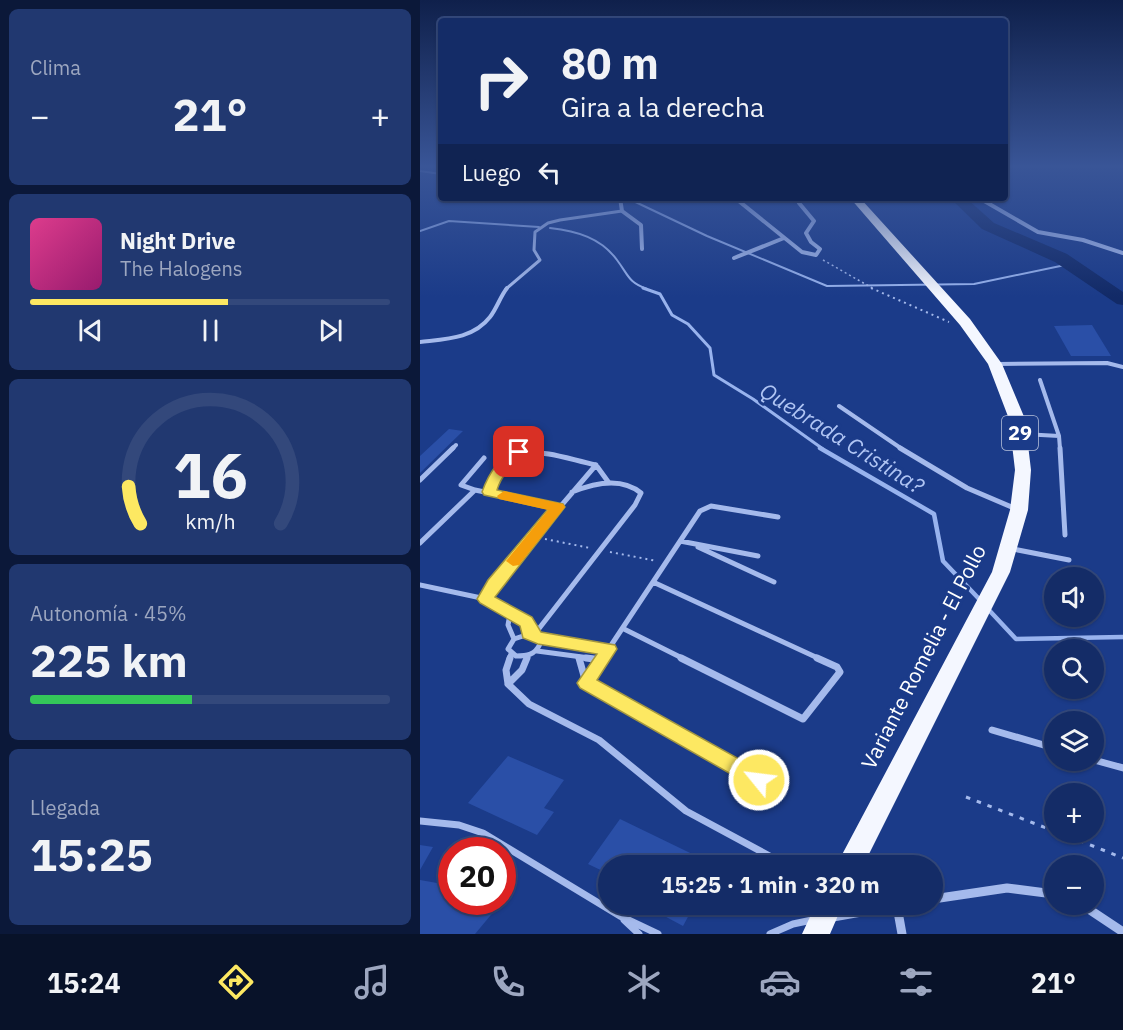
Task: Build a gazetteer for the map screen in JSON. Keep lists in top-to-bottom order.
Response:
{
  "streets": {
    "highway": ["29", "Variante Romelia - El Pollo"]
  },
  "water": ["Quebrada Cristina?"],
  "page": {
    "tile": [
      "Clima",
      ["Autonomía · 45%", "225 km"],
      ["Llegada", "15:25"]
    ],
    "turn": ["80 m", "Gira a la derecha"],
    "heat": ["−", "21°", "+"],
    "then": "Luego",
    "song": ["Night Drive", "The Halogens"],
    "map_buttons": ["+", "−"],
    "limit": "20",
    "trip": "15:25 · 1 min · 320 m",
    "tabs": ["15:24", "21°"],
    "gauge": ["16", "km/h"]
  }
}
